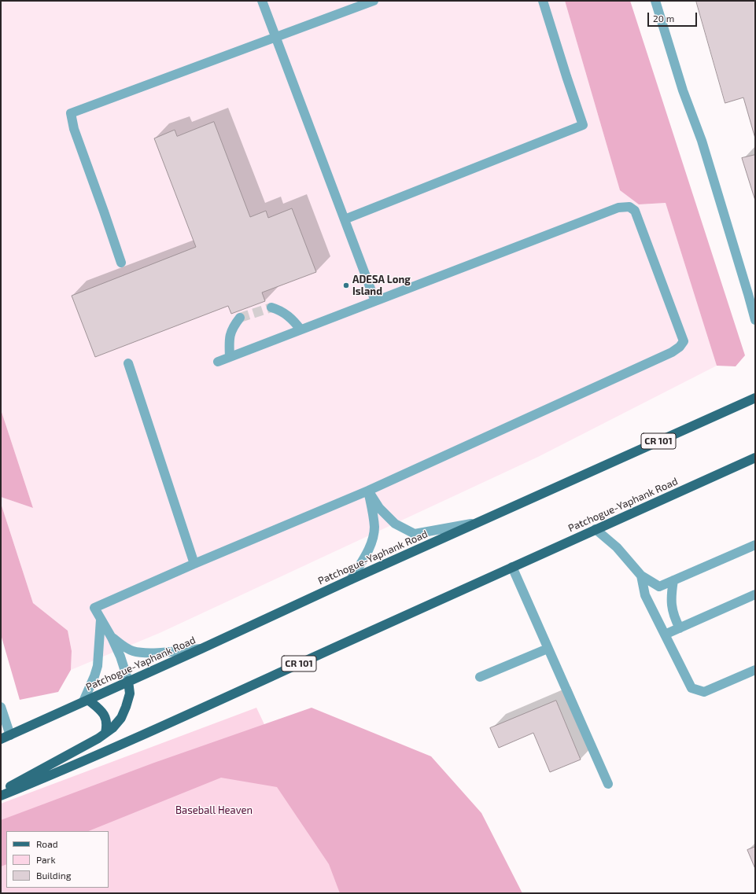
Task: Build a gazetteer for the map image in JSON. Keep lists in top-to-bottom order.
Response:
{
  "streets": {
    "main road": ["CR 101", "Patchogue-Yaphank Road"]
  },
  "parks": ["Baseball Heaven"],
  "places": ["ADESA Long Island"],
  "legend": ["Road", "Park", "Building"],
  "scale_bar": "20 m"
}
